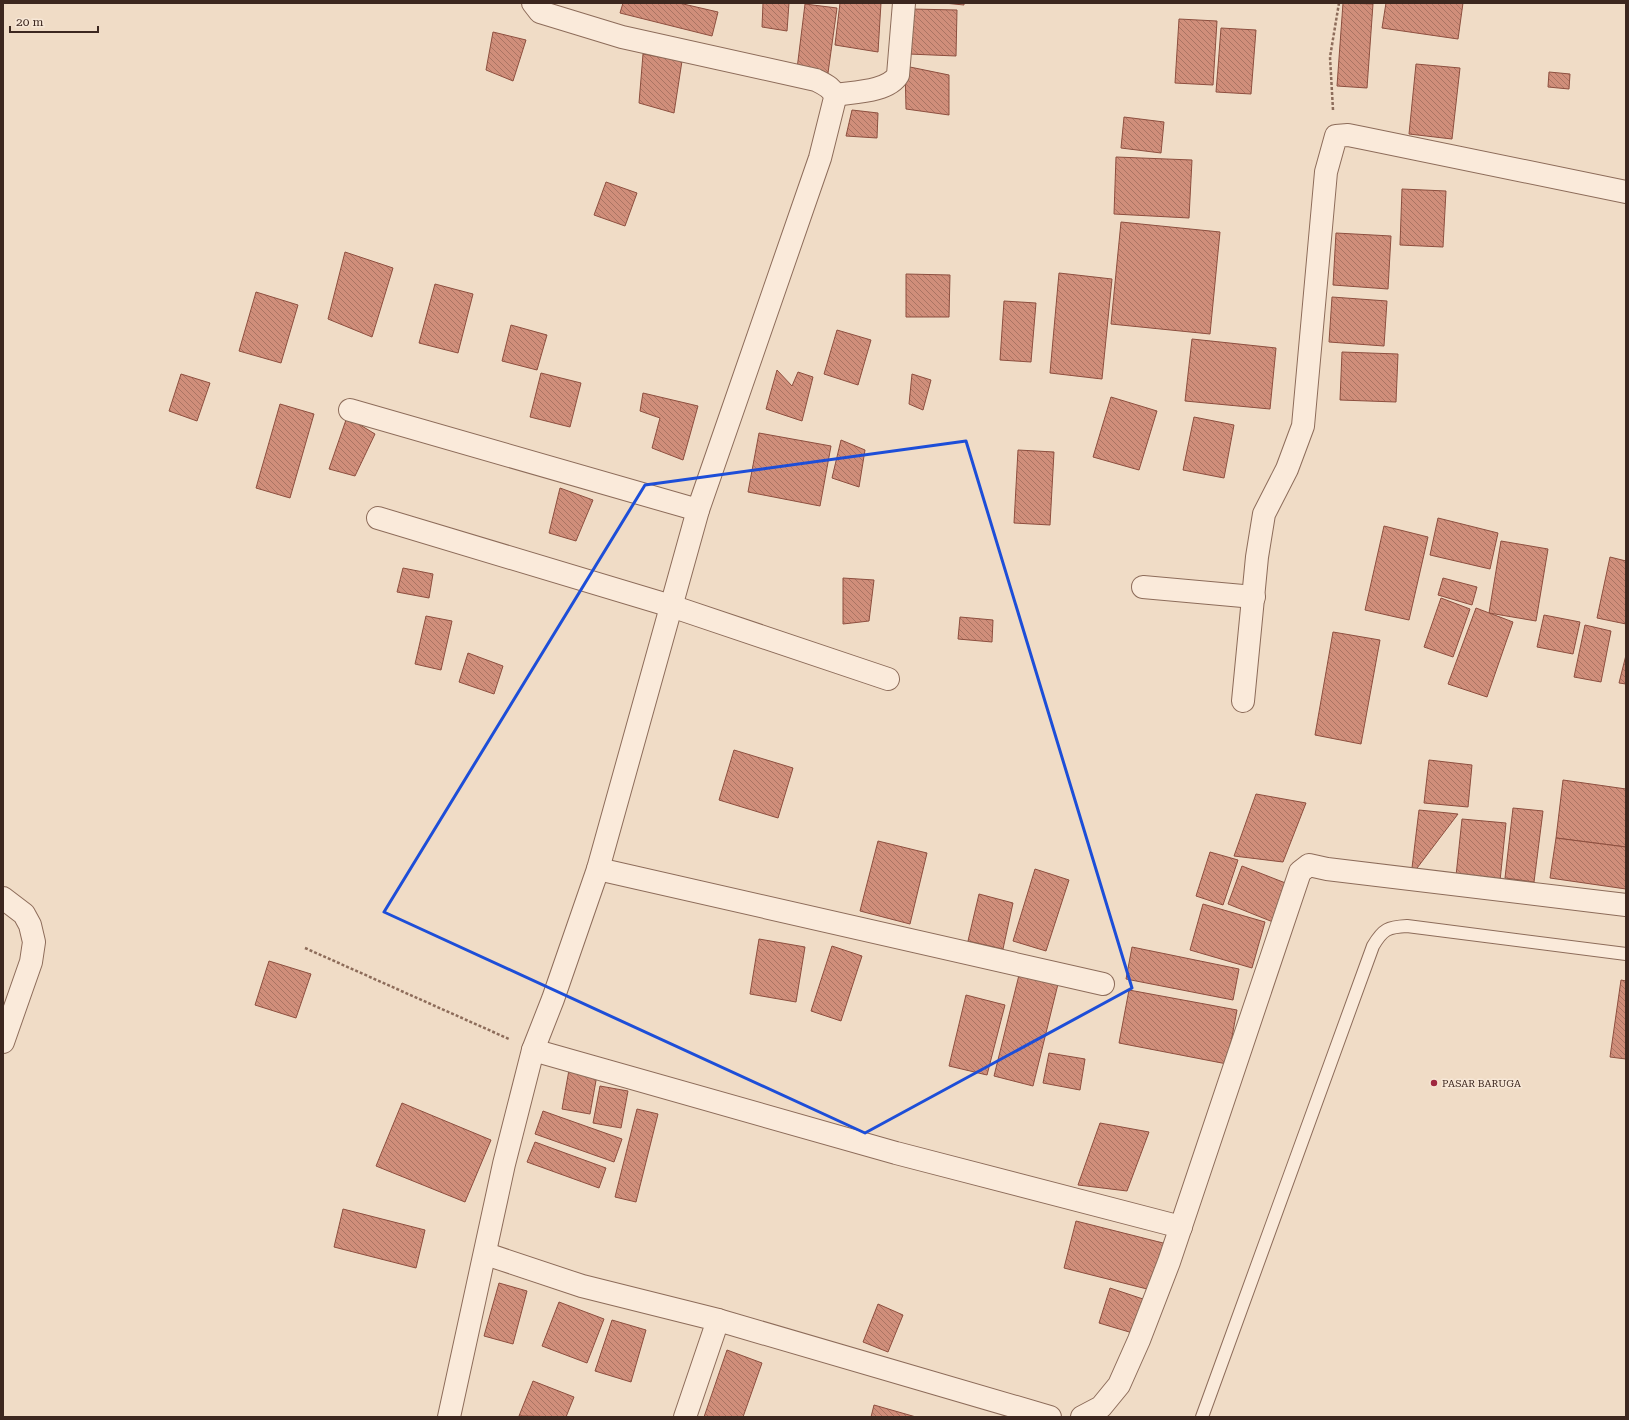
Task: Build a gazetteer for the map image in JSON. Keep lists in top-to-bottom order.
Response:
{
  "places": ["PASAR BARUGA"],
  "scale_bar": "20 m"
}
